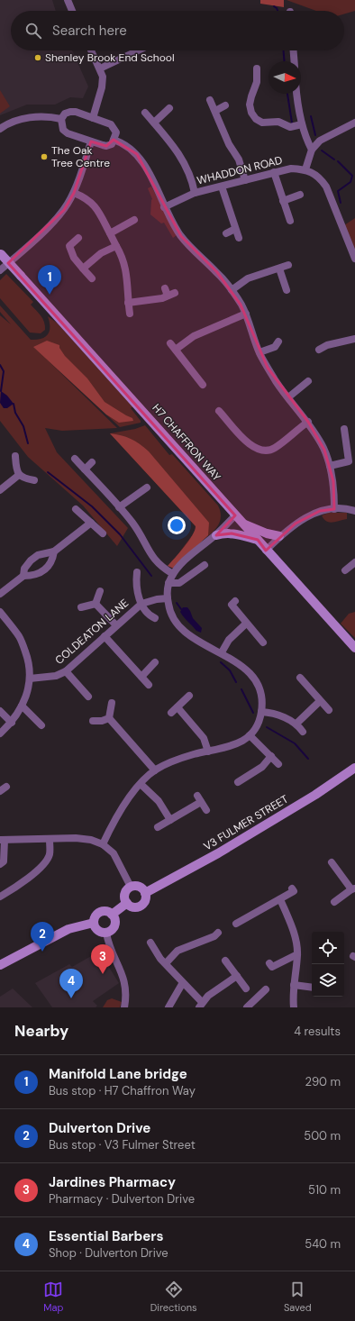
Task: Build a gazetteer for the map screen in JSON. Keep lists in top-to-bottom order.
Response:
{
  "streets": {
    "street": [
      "WHADDON ROAD",
      "H7 CHAFFRON WAY",
      "COLDEATON LANE",
      "V3 FULMER STREET"
    ]
  },
  "places": ["Shenley Brook End School", "The Oak Tree Centre"],
  "north": "right",
  "page": {
    "search": "Search here",
    "pins": [
      "1",
      "2",
      "3",
      "4"
    ],
    "heading": ["Nearby", "4 results"],
    "list": [
      {
        "mark": "1",
        "name": "Manifold Lane bridge",
        "note": "Bus stop · H7 Chaffron Way",
        "value": "290 m"
      },
      {
        "mark": "2",
        "name": "Dulverton Drive",
        "note": "Bus stop · V3 Fulmer Street",
        "value": "500 m"
      },
      {
        "mark": "3",
        "name": "Jardines Pharmacy",
        "note": "Pharmacy · Dulverton Drive",
        "value": "510 m"
      },
      {
        "mark": "4",
        "name": "Essential Barbers",
        "note": "Shop · Dulverton Drive",
        "value": "540 m"
      }
    ],
    "nav": ["Map", "Directions", "Saved"]
  }
}
